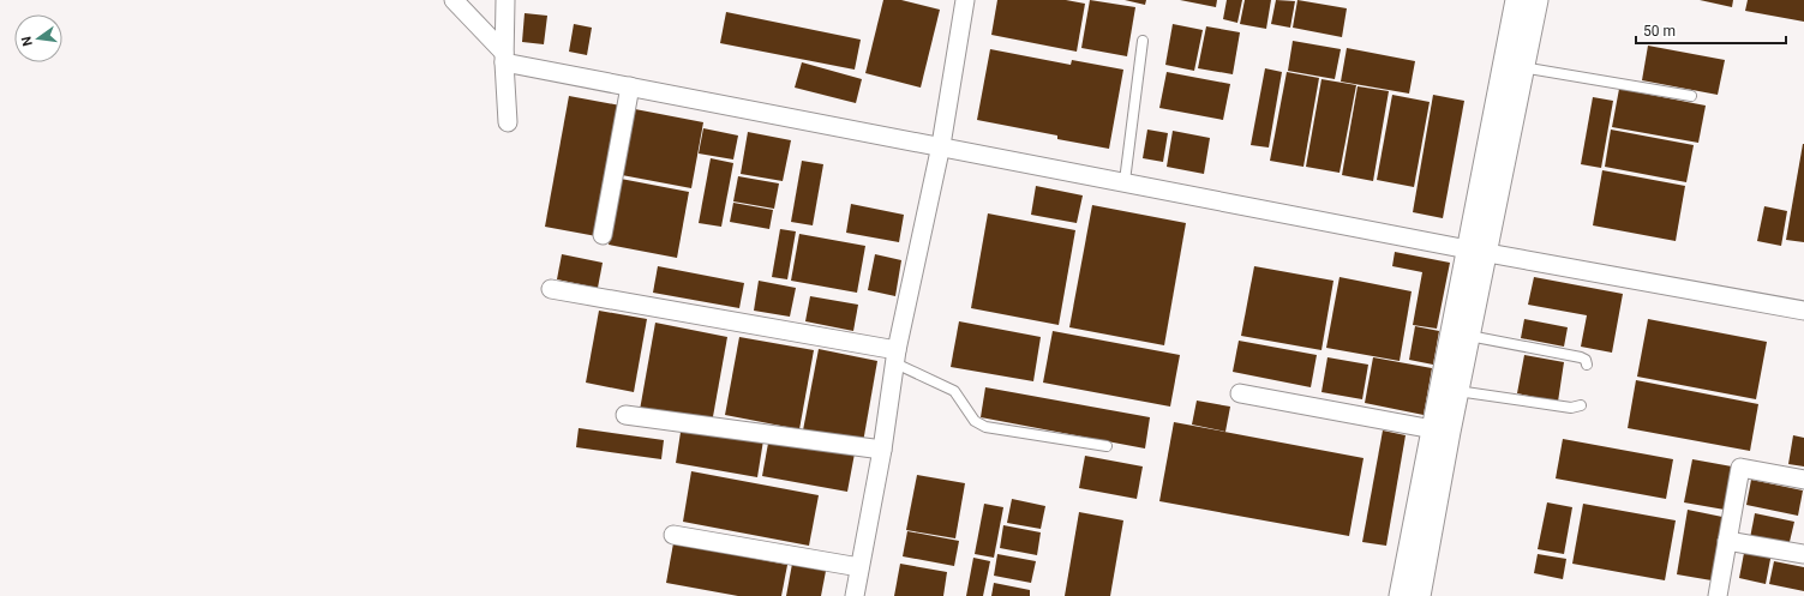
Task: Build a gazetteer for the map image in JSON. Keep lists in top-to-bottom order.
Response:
{
  "scale_bar": "50 m",
  "north": "left"
}
